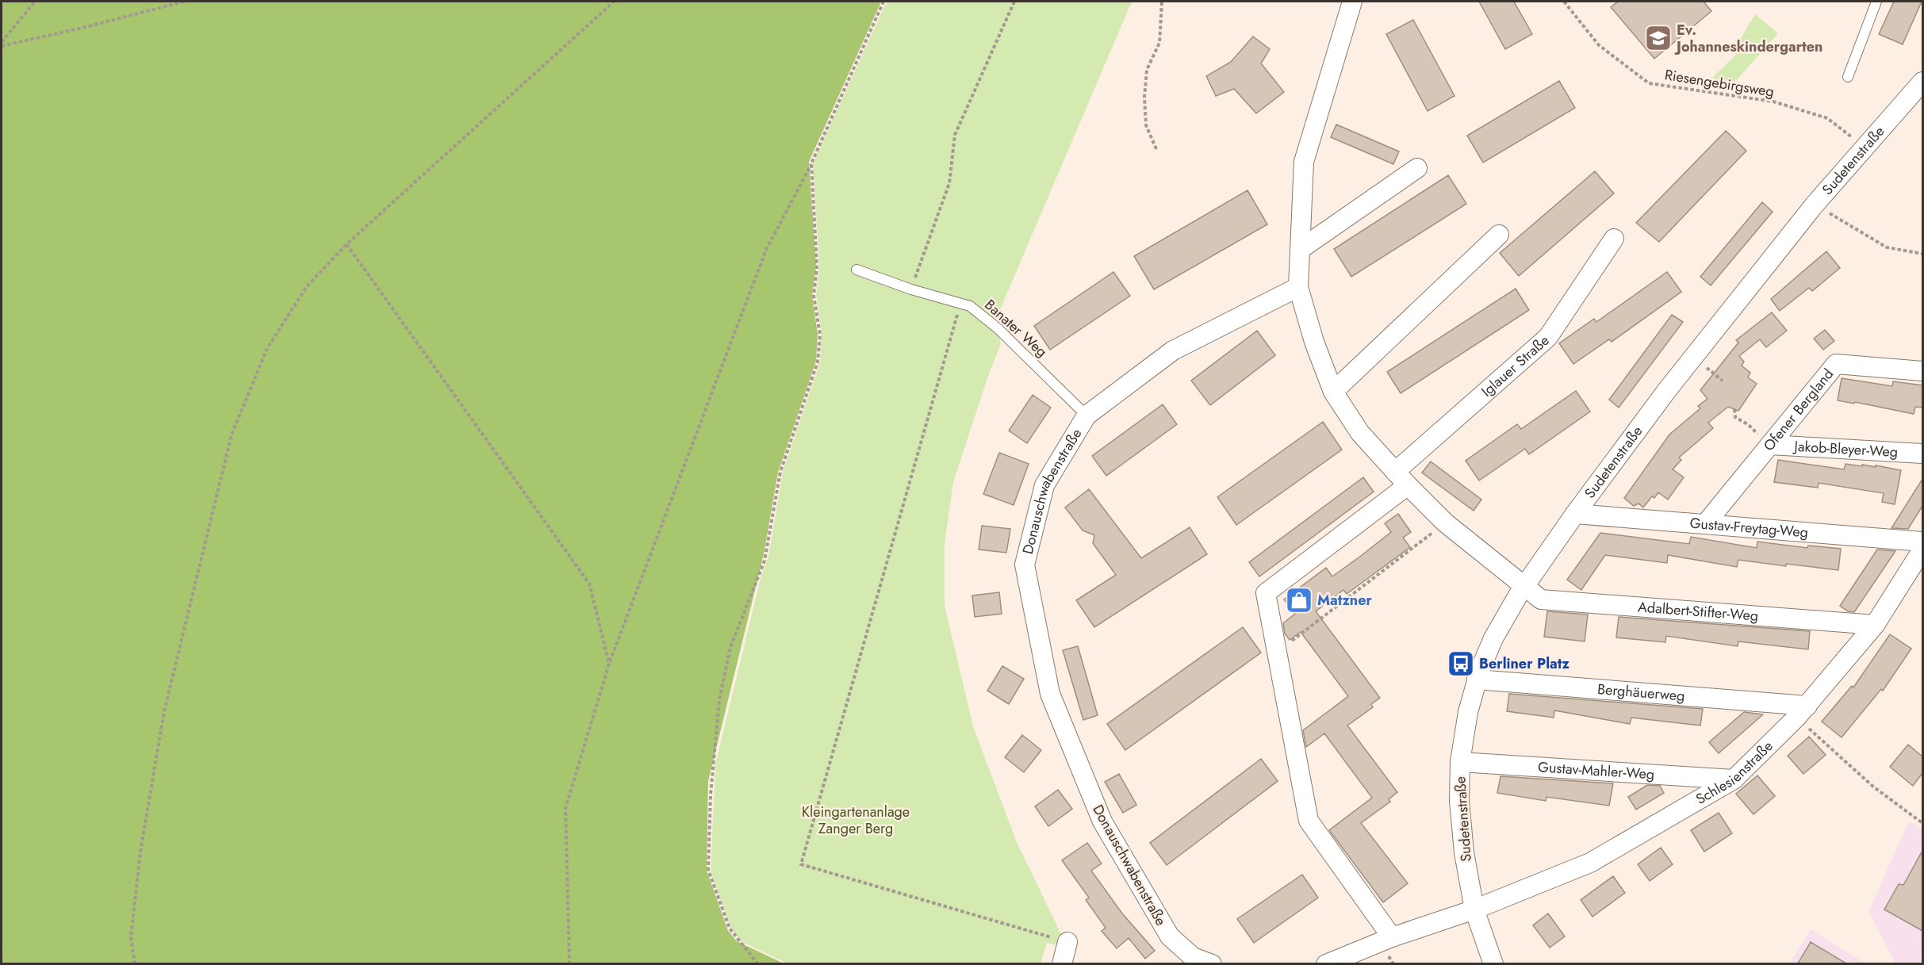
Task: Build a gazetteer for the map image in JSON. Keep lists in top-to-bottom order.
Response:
{
  "streets": {
    "street": [
      "Sudetenstraße",
      "Iglauer Straße",
      "Ofener Bergland",
      "Jakob-Bleyer-Weg",
      "Donauschwabenstraße",
      "Gustav-Freytag-Weg",
      "Adalbert-Stifter-Weg",
      "Berghäuerweg",
      "Gustav-Mahler-Weg",
      "Schlesienstraße"
    ],
    "lane": ["Banater Weg"],
    "path": ["Riesengebirgsweg"]
  },
  "crossings": [
    ["Riesengebirgsweg", "Sudetenstraße"],
    ["Sudetenstraße", "Gustav-Freytag-Weg"],
    ["Sudetenstraße", "Adalbert-Stifter-Weg"],
    ["Sudetenstraße", "Berghäuerweg"],
    ["Sudetenstraße", "Gustav-Mahler-Weg"],
    ["Sudetenstraße", "Schlesienstraße"],
    ["Banater Weg", "Donauschwabenstraße"],
    ["Ofener Bergland", "Jakob-Bleyer-Weg"],
    ["Ofener Bergland", "Gustav-Freytag-Weg"],
    ["Adalbert-Stifter-Weg", "Schlesienstraße"],
    ["Berghäuerweg", "Schlesienstraße"],
    ["Gustav-Mahler-Weg", "Schlesienstraße"]
  ],
  "parks": ["Kleingartenanlage Zanger Berg"],
  "places": {
    "school or university": ["Ev. Johanneskindergarten"],
    "shop": ["Matzner"],
    "bus stop": ["Berliner Platz"]
  }
}
